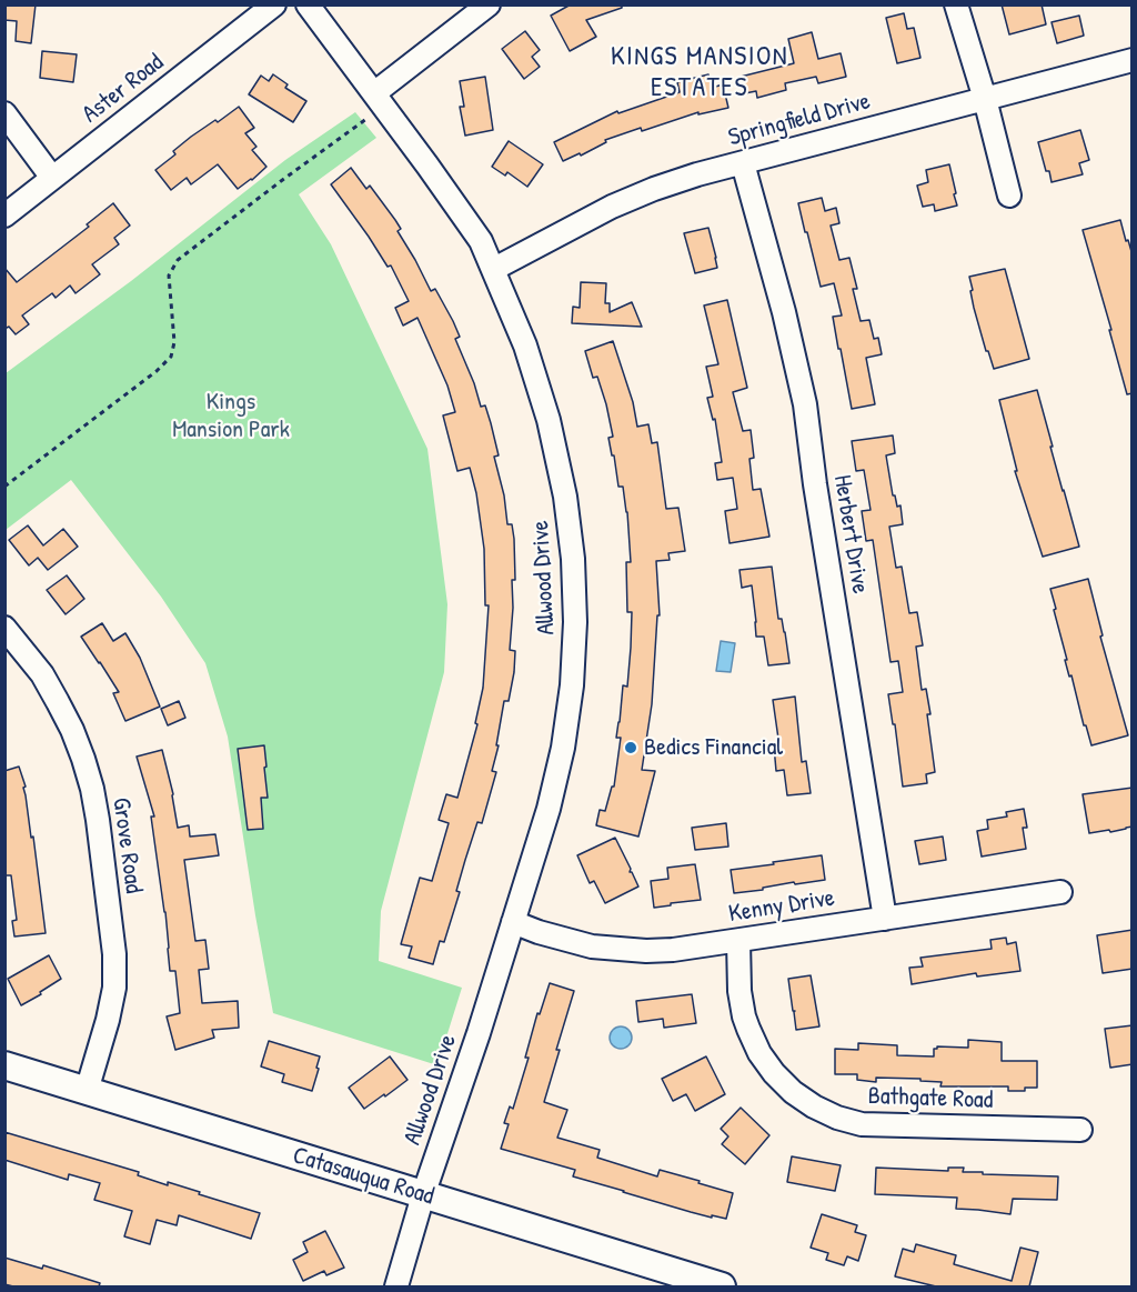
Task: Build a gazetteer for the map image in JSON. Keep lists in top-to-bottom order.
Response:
{
  "streets": {
    "street": [
      "Aster Road",
      "Springfield Drive",
      "Herbert Drive",
      "Allwood Drive",
      "Grove Road",
      "Kenny Drive",
      "Bathgate Road",
      "Catasauqua Road"
    ]
  },
  "crossings": [
    ["Springfield Drive", "Herbert Drive"],
    ["Springfield Drive", "Allwood Drive"],
    ["Herbert Drive", "Kenny Drive"],
    ["Allwood Drive", "Kenny Drive"],
    ["Allwood Drive", "Catasauqua Road"],
    ["Grove Road", "Catasauqua Road"],
    ["Kenny Drive", "Bathgate Road"]
  ],
  "districts": ["KINGS MANSION ESTATES"],
  "parks": ["Kings Mansion Park"],
  "places": ["Bedics Financial"]
}
